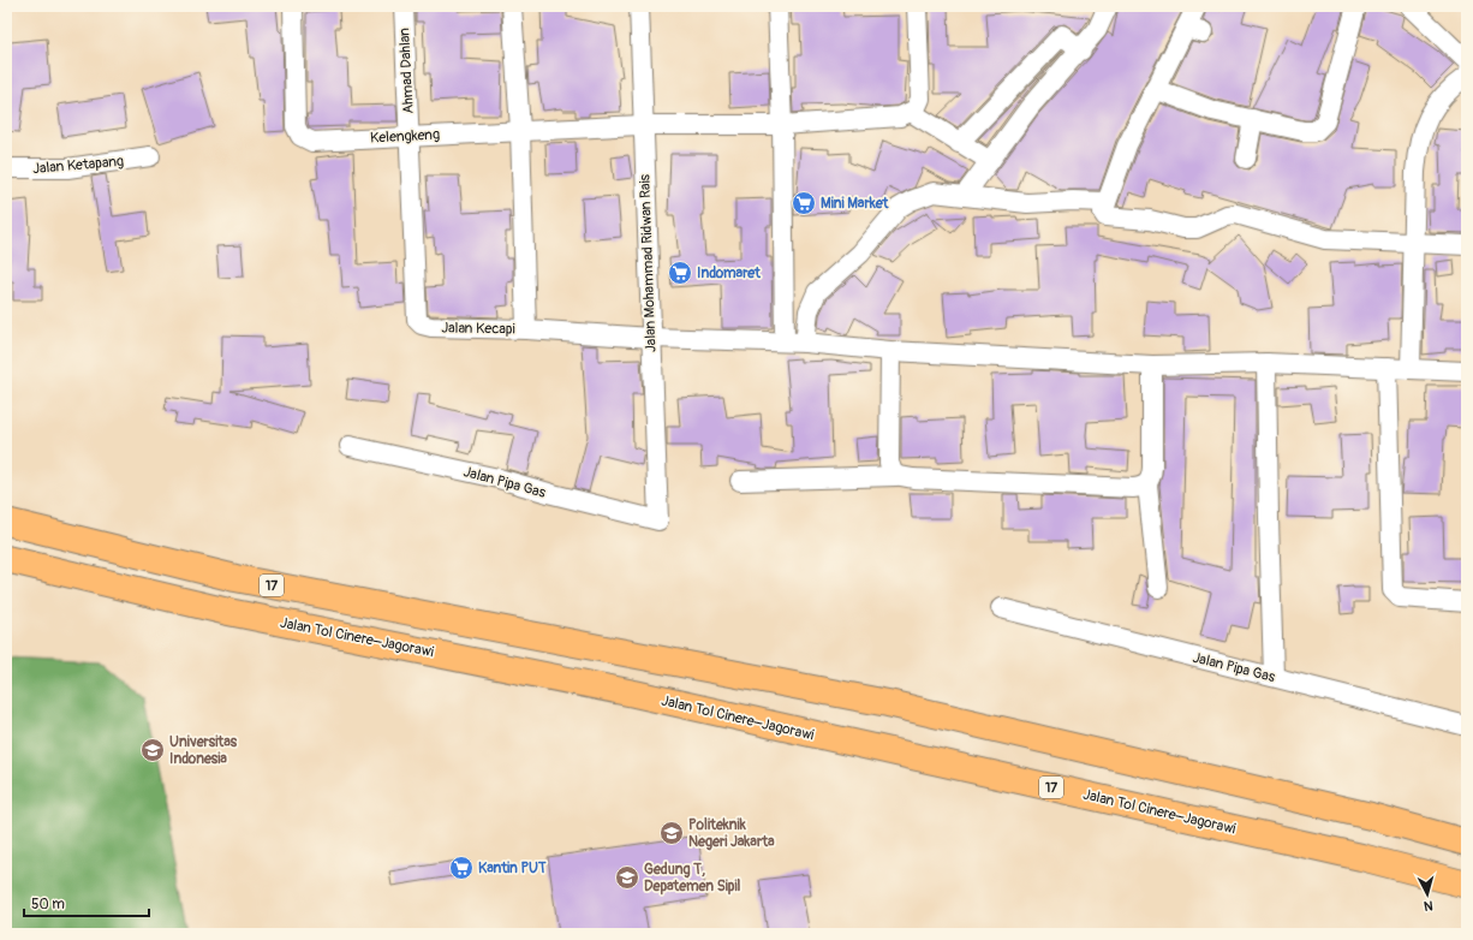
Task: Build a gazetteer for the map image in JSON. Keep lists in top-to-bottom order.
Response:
{
  "streets": {
    "highway": ["17", "Jalan Tol Cinere–Jagorawi"],
    "street": [
      "Ahmad Dahlan",
      "Kelengkeng",
      "Jalan Ketapang",
      "Jalan Mohammad Ridwan Rais",
      "Jalan Kecapi",
      "Jalan Pipa Gas"
    ]
  },
  "crossings": [
    ["Ahmad Dahlan", "Kelengkeng"],
    ["Ahmad Dahlan", "Jalan Kecapi"],
    ["Kelengkeng", "Jalan Mohammad Ridwan Rais"],
    ["Kelengkeng", "Jalan Kecapi"],
    ["Jalan Mohammad Ridwan Rais", "Jalan Pipa Gas"]
  ],
  "places": {
    "supermarket": ["Mini Market", "Indomaret", "Kantin PUT"],
    "school or university": ["Universitas Indonesia", "Politeknik Negeri Jakarta", "Gedung T, Depatemen Sipil"]
  },
  "scale_bar": "50 m",
  "north": "bottom"
}
